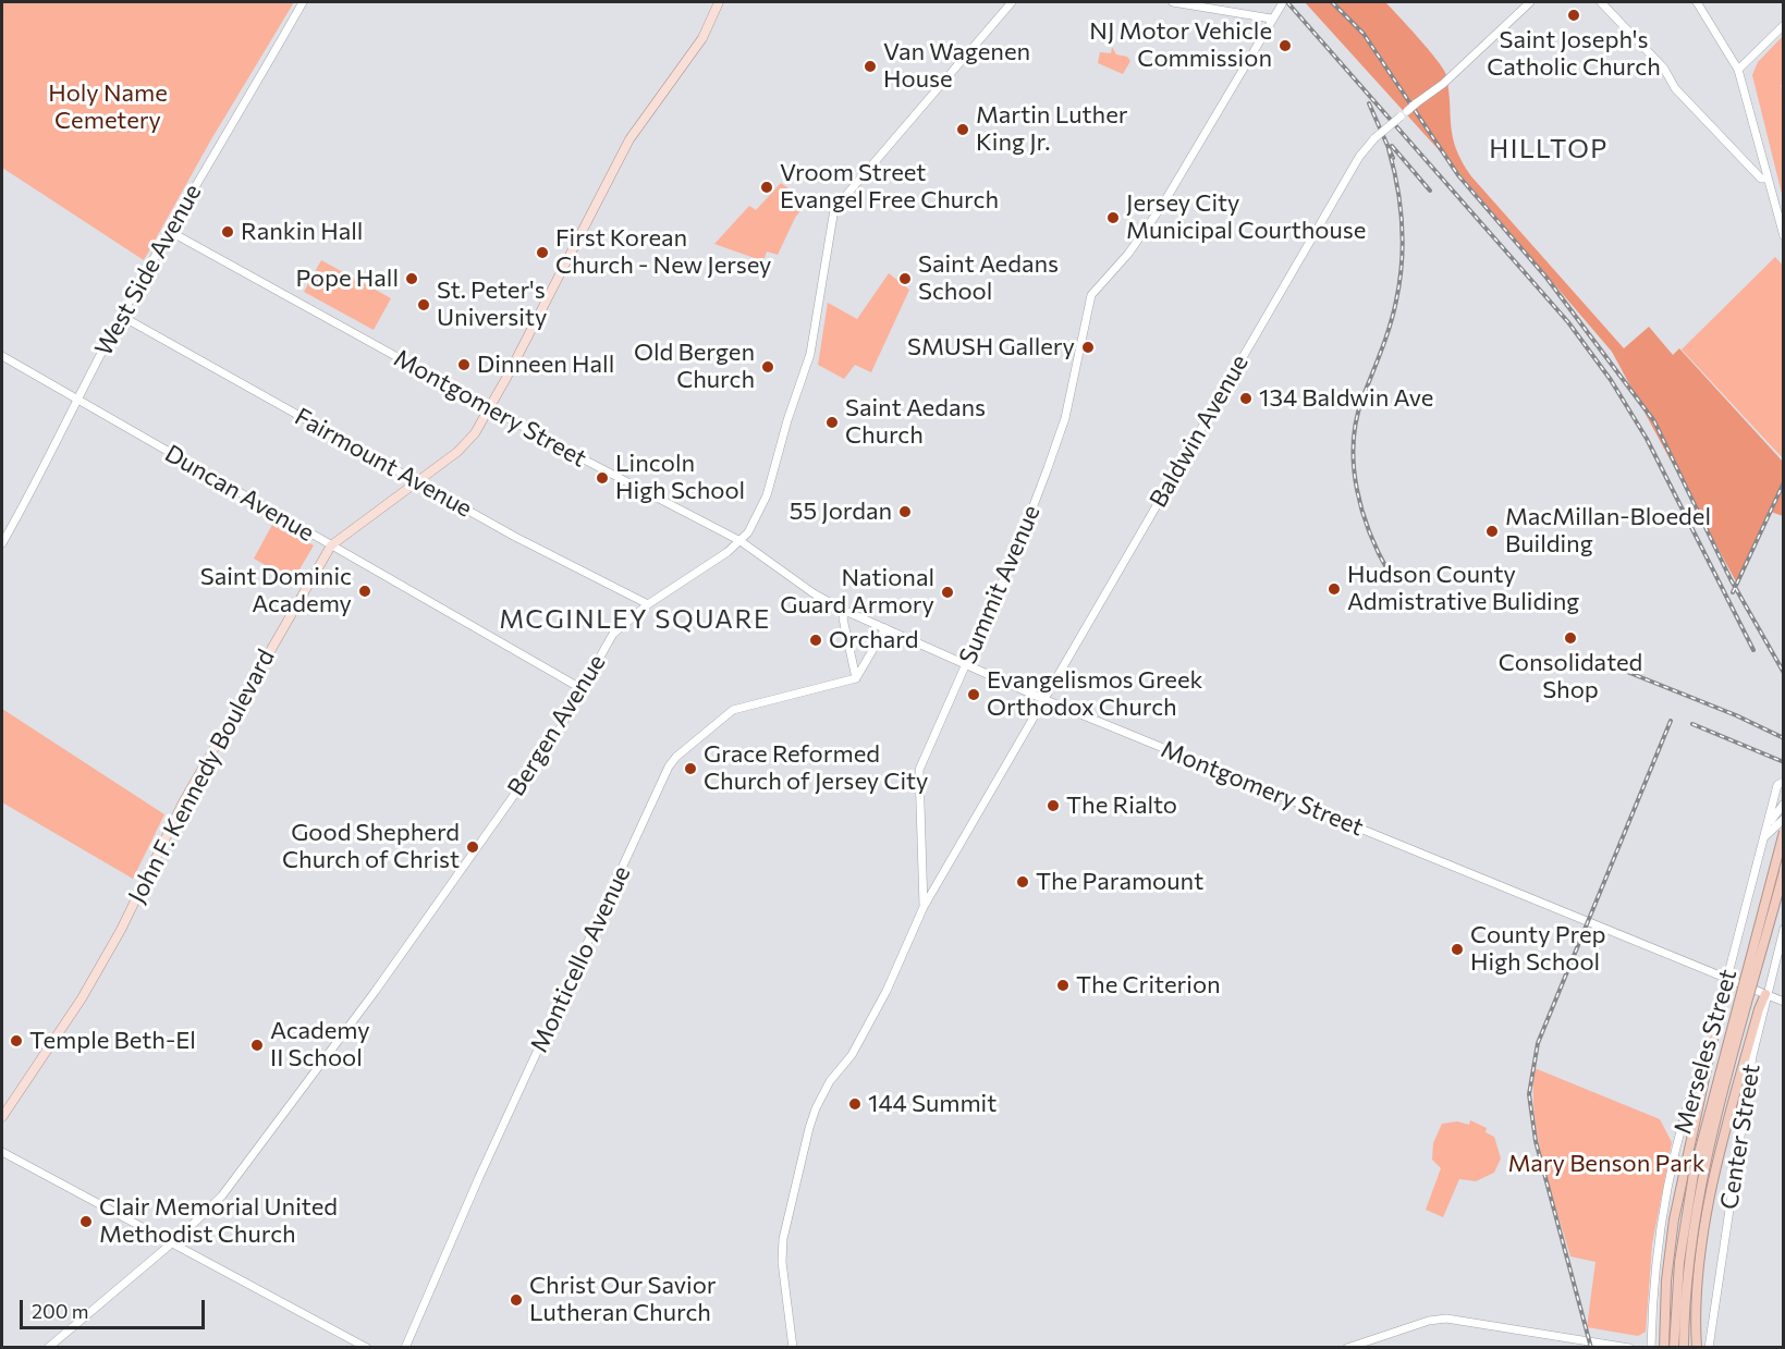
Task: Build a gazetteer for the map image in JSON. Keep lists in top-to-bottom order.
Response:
{
  "streets": {
    "main road": [
      "West Side Avenue",
      "Montgomery Street",
      "Baldwin Avenue",
      "Fairmount Avenue",
      "Duncan Avenue",
      "Summit Avenue",
      "Bergen Avenue",
      "John F. Kennedy Boulevard",
      "Monticello Avenue",
      "Merseles Street",
      "Center Street"
    ]
  },
  "crossings": [
    ["West Side Avenue", "Montgomery Street"],
    ["West Side Avenue", "Fairmount Avenue"],
    ["West Side Avenue", "Duncan Avenue"],
    ["Montgomery Street", "Baldwin Avenue"],
    ["Montgomery Street", "Summit Avenue"],
    ["Montgomery Street", "Bergen Avenue"],
    ["Montgomery Street", "John F. Kennedy Boulevard"],
    ["Montgomery Street", "Merseles Street"],
    ["Montgomery Street", "Center Street"],
    ["Baldwin Avenue", "Summit Avenue"],
    ["Fairmount Avenue", "Bergen Avenue"],
    ["Fairmount Avenue", "John F. Kennedy Boulevard"],
    ["Duncan Avenue", "Bergen Avenue"],
    ["Duncan Avenue", "John F. Kennedy Boulevard"]
  ],
  "districts": ["HILLTOP", "MCGINLEY SQUARE"],
  "parks": ["Holy Name Cemetery", "Mary Benson Park"],
  "places": [
    "Saint Joseph's Catholic Church",
    "NJ Motor Vehicle Commission",
    "Van Wagenen House",
    "Martin Luther King Jr.",
    "Vroom Street Evangel Free Church",
    "Jersey City Municipal Courthouse",
    "Rankin Hall",
    "First Korean Church - New Jersey",
    "Pope Hall",
    "Saint Aedans School",
    "St. Peter's University",
    "SMUSH Gallery",
    "Dinneen Hall",
    "Old Bergen Church",
    "134 Baldwin Ave",
    "Saint Aedans Church",
    "Lincoln High School",
    "55 Jordan",
    "MacMillan-Bloedel Building",
    "Hudson County Admistrative Buliding",
    "Saint Dominic Academy",
    "National Guard Armory",
    "Consolidated Shop",
    "Orchard",
    "Evangelismos Greek Orthodox Church",
    "Grace Reformed Church of Jersey City",
    "The Rialto",
    "Good Shepherd Church of Christ",
    "The Paramount",
    "County Prep High School",
    "The Criterion",
    "Temple Beth-El",
    "Academy II School",
    "144 Summit",
    "Clair Memorial United Methodist Church",
    "Christ Our Savior Lutheran Church"
  ],
  "scale_bar": "200 m"
}
